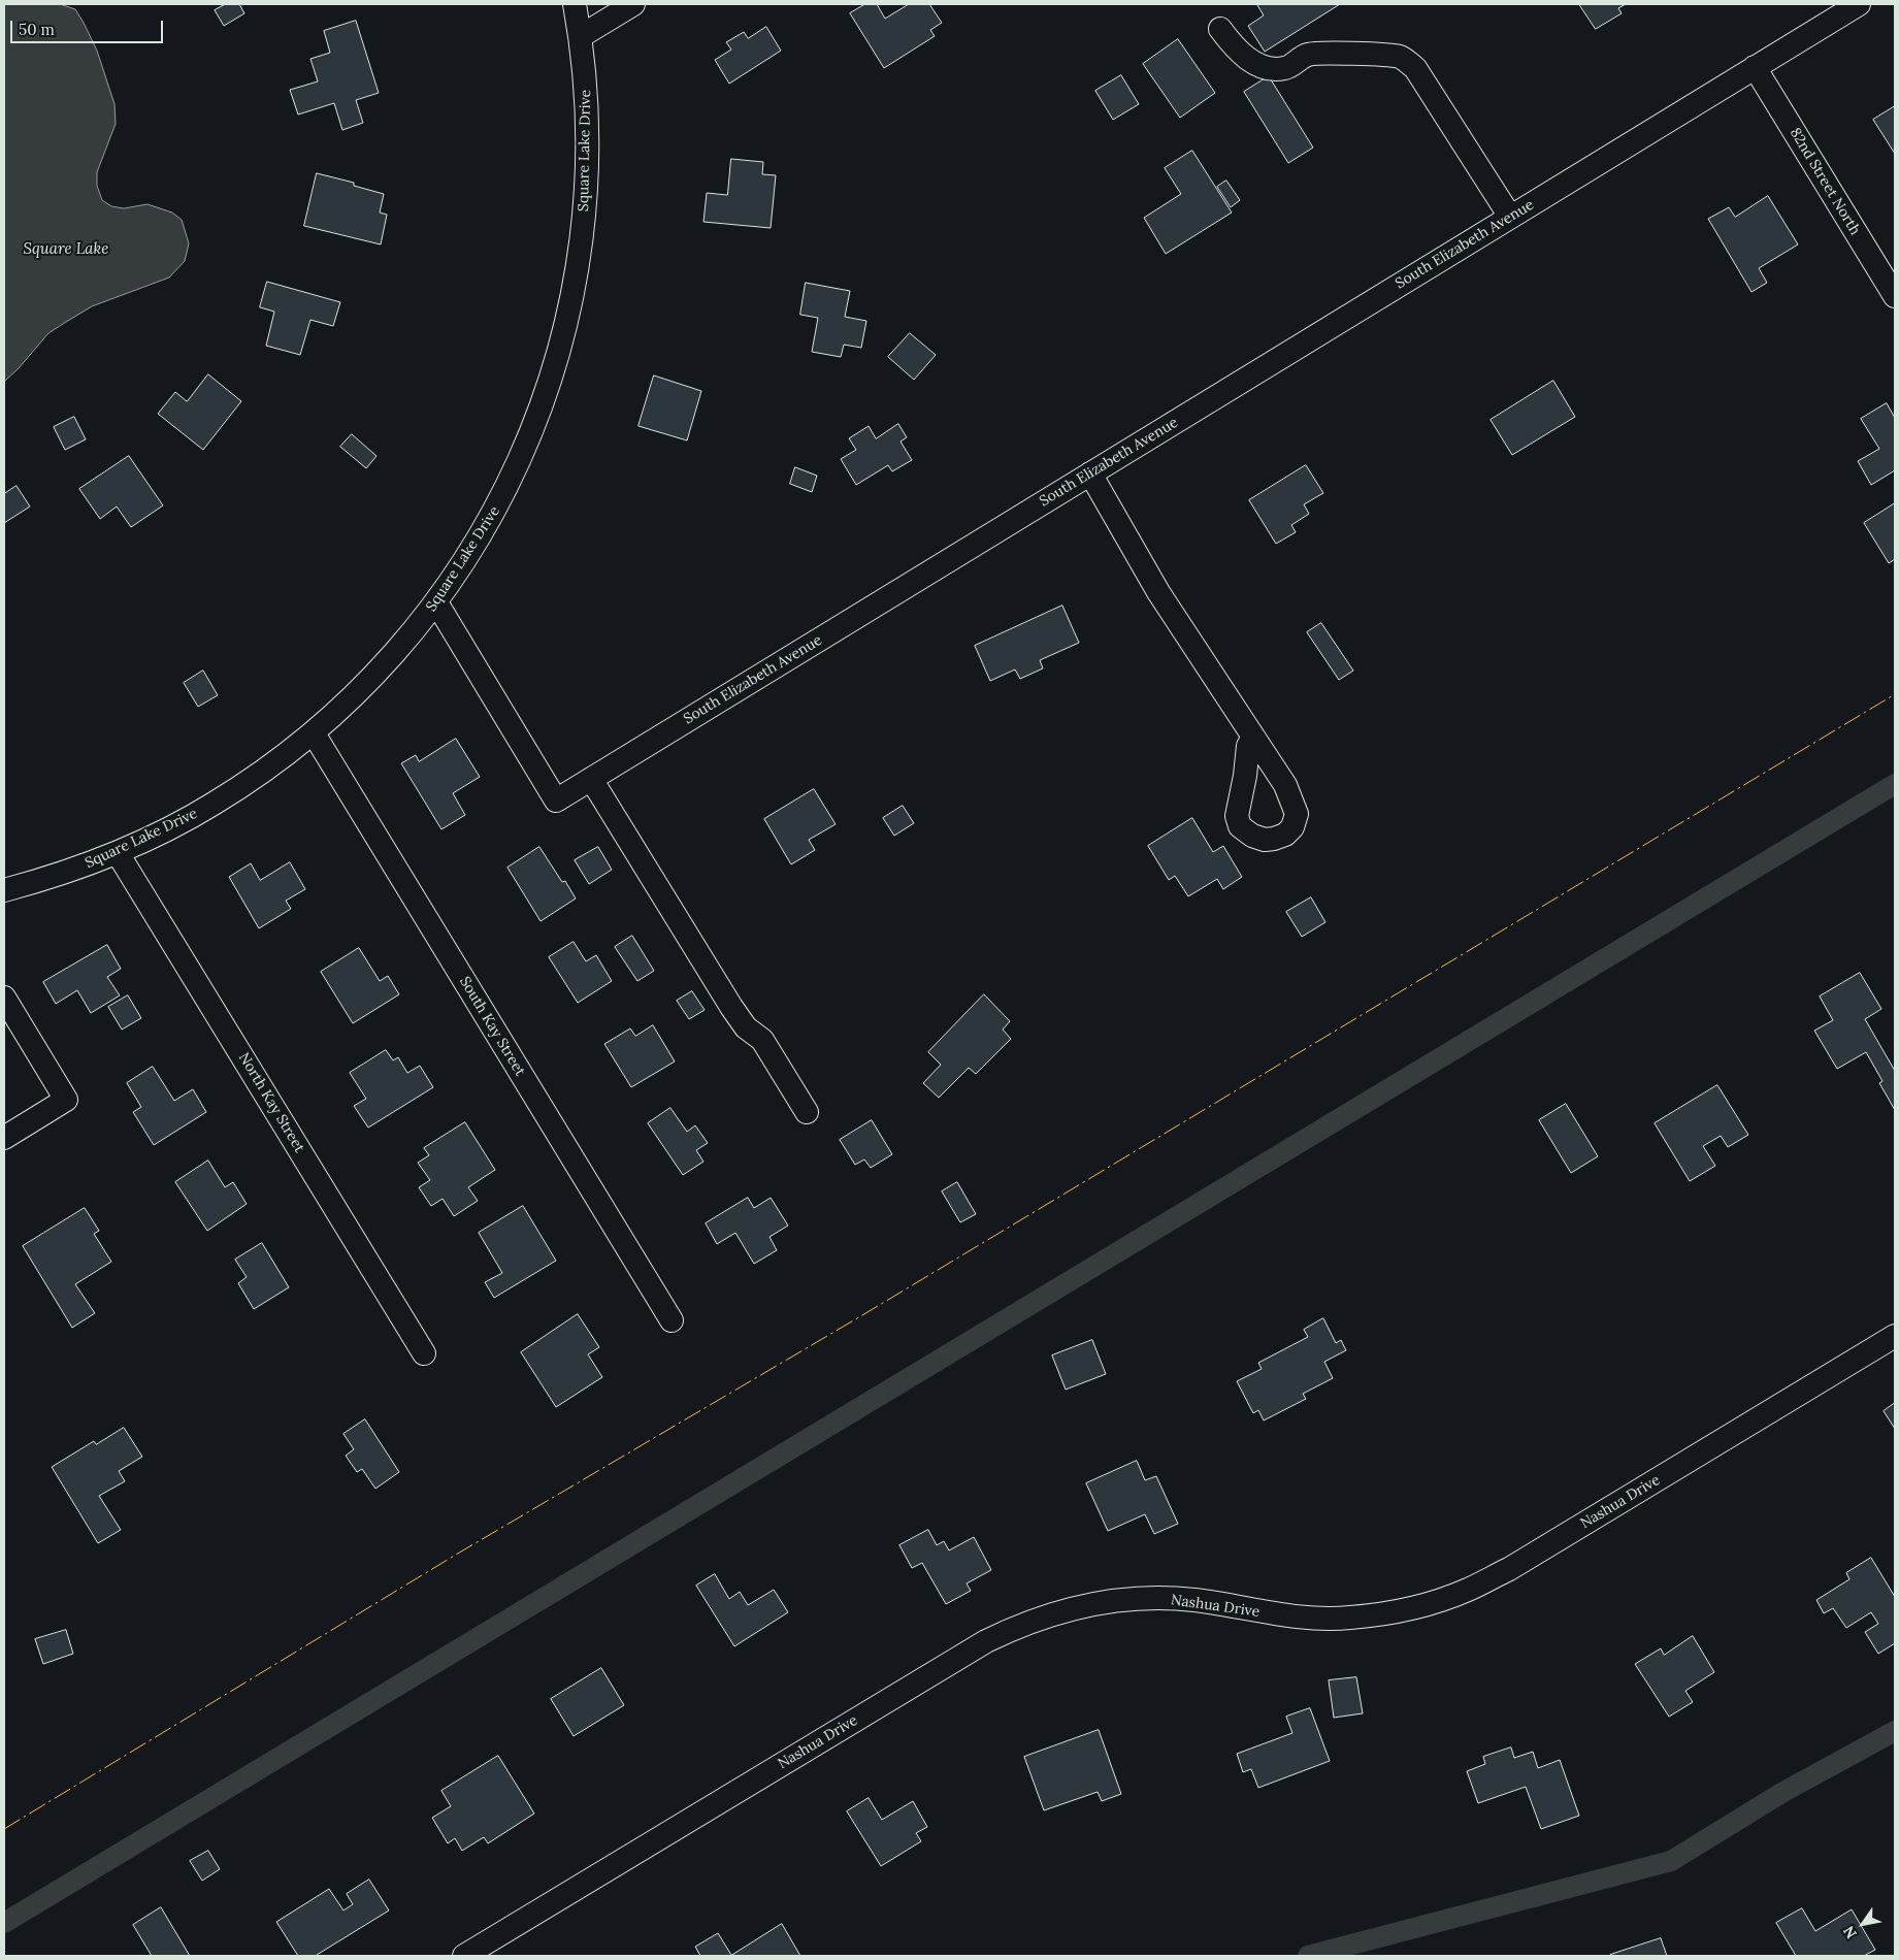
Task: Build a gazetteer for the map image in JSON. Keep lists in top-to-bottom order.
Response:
{
  "streets": {
    "street": [
      "Square Lake Drive",
      "82nd Street North",
      "South Elizabeth Avenue",
      "South Kay Street",
      "North Kay Street",
      "Nashua Drive"
    ]
  },
  "crossings": [
    ["Square Lake Drive", "South Elizabeth Avenue"],
    ["Square Lake Drive", "South Kay Street"],
    ["Square Lake Drive", "North Kay Street"],
    ["82nd Street North", "South Elizabeth Avenue"]
  ],
  "water": ["Square Lake"],
  "scale_bar": "50 m",
  "north": "bottom left"
}
